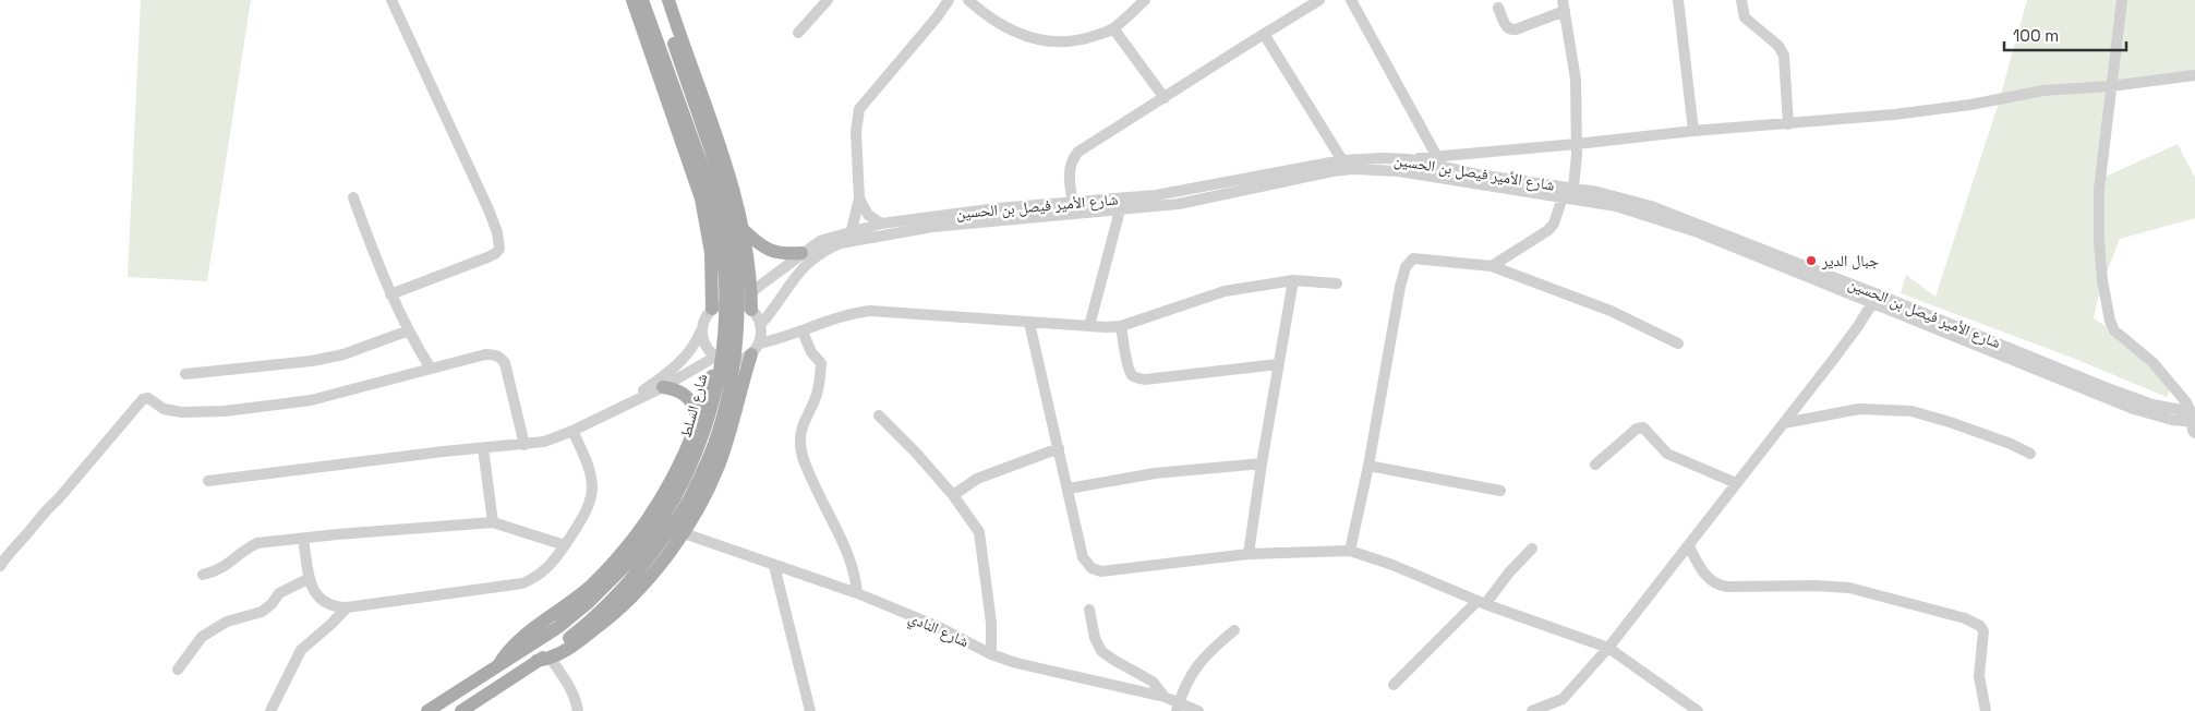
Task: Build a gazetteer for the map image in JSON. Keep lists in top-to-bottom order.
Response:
{
  "streets": {
    "main road": ["شارع السلط"],
    "street": ["شارع الأمير فيصل بن الحسين", "شارع النادي"]
  },
  "places": ["جبال الدير"],
  "scale_bar": "100 m"
}
